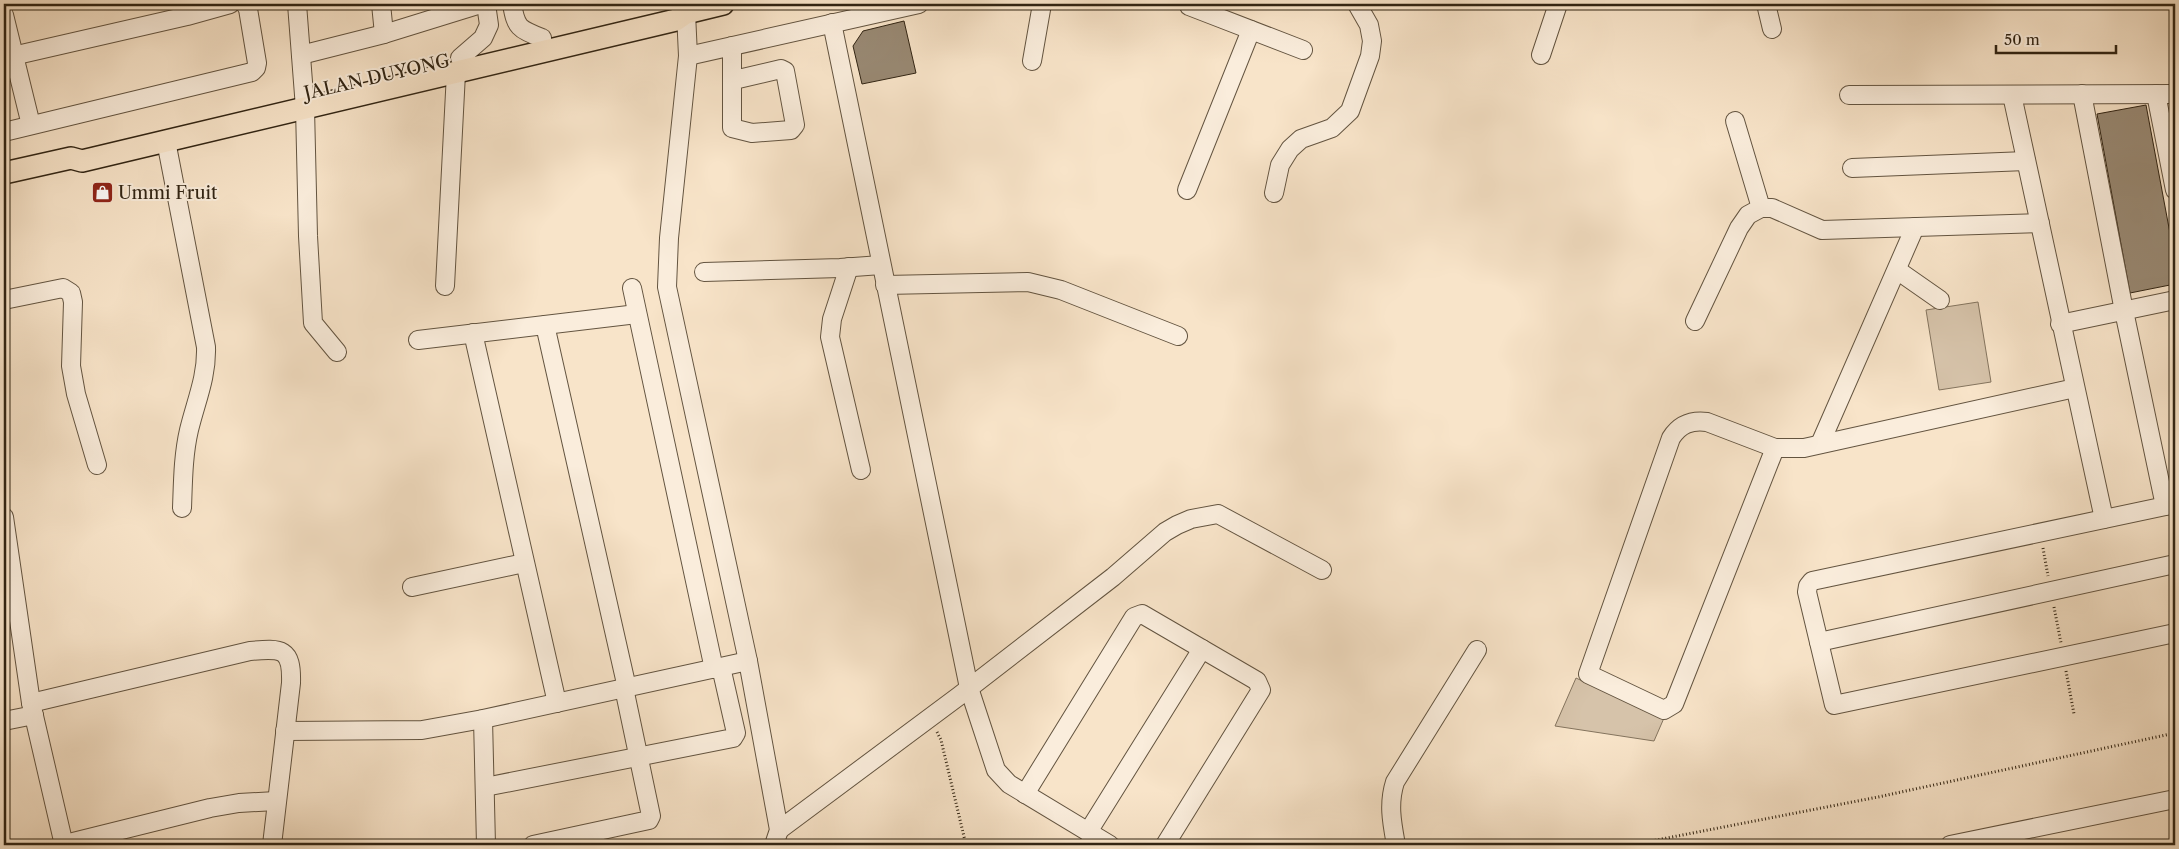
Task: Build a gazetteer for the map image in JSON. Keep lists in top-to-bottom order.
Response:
{
  "streets": {
    "main road": ["JALAN DUYONG"]
  },
  "places": {
    "shop": ["Ummi Fruit"]
  },
  "scale_bar": "50 m"
}
